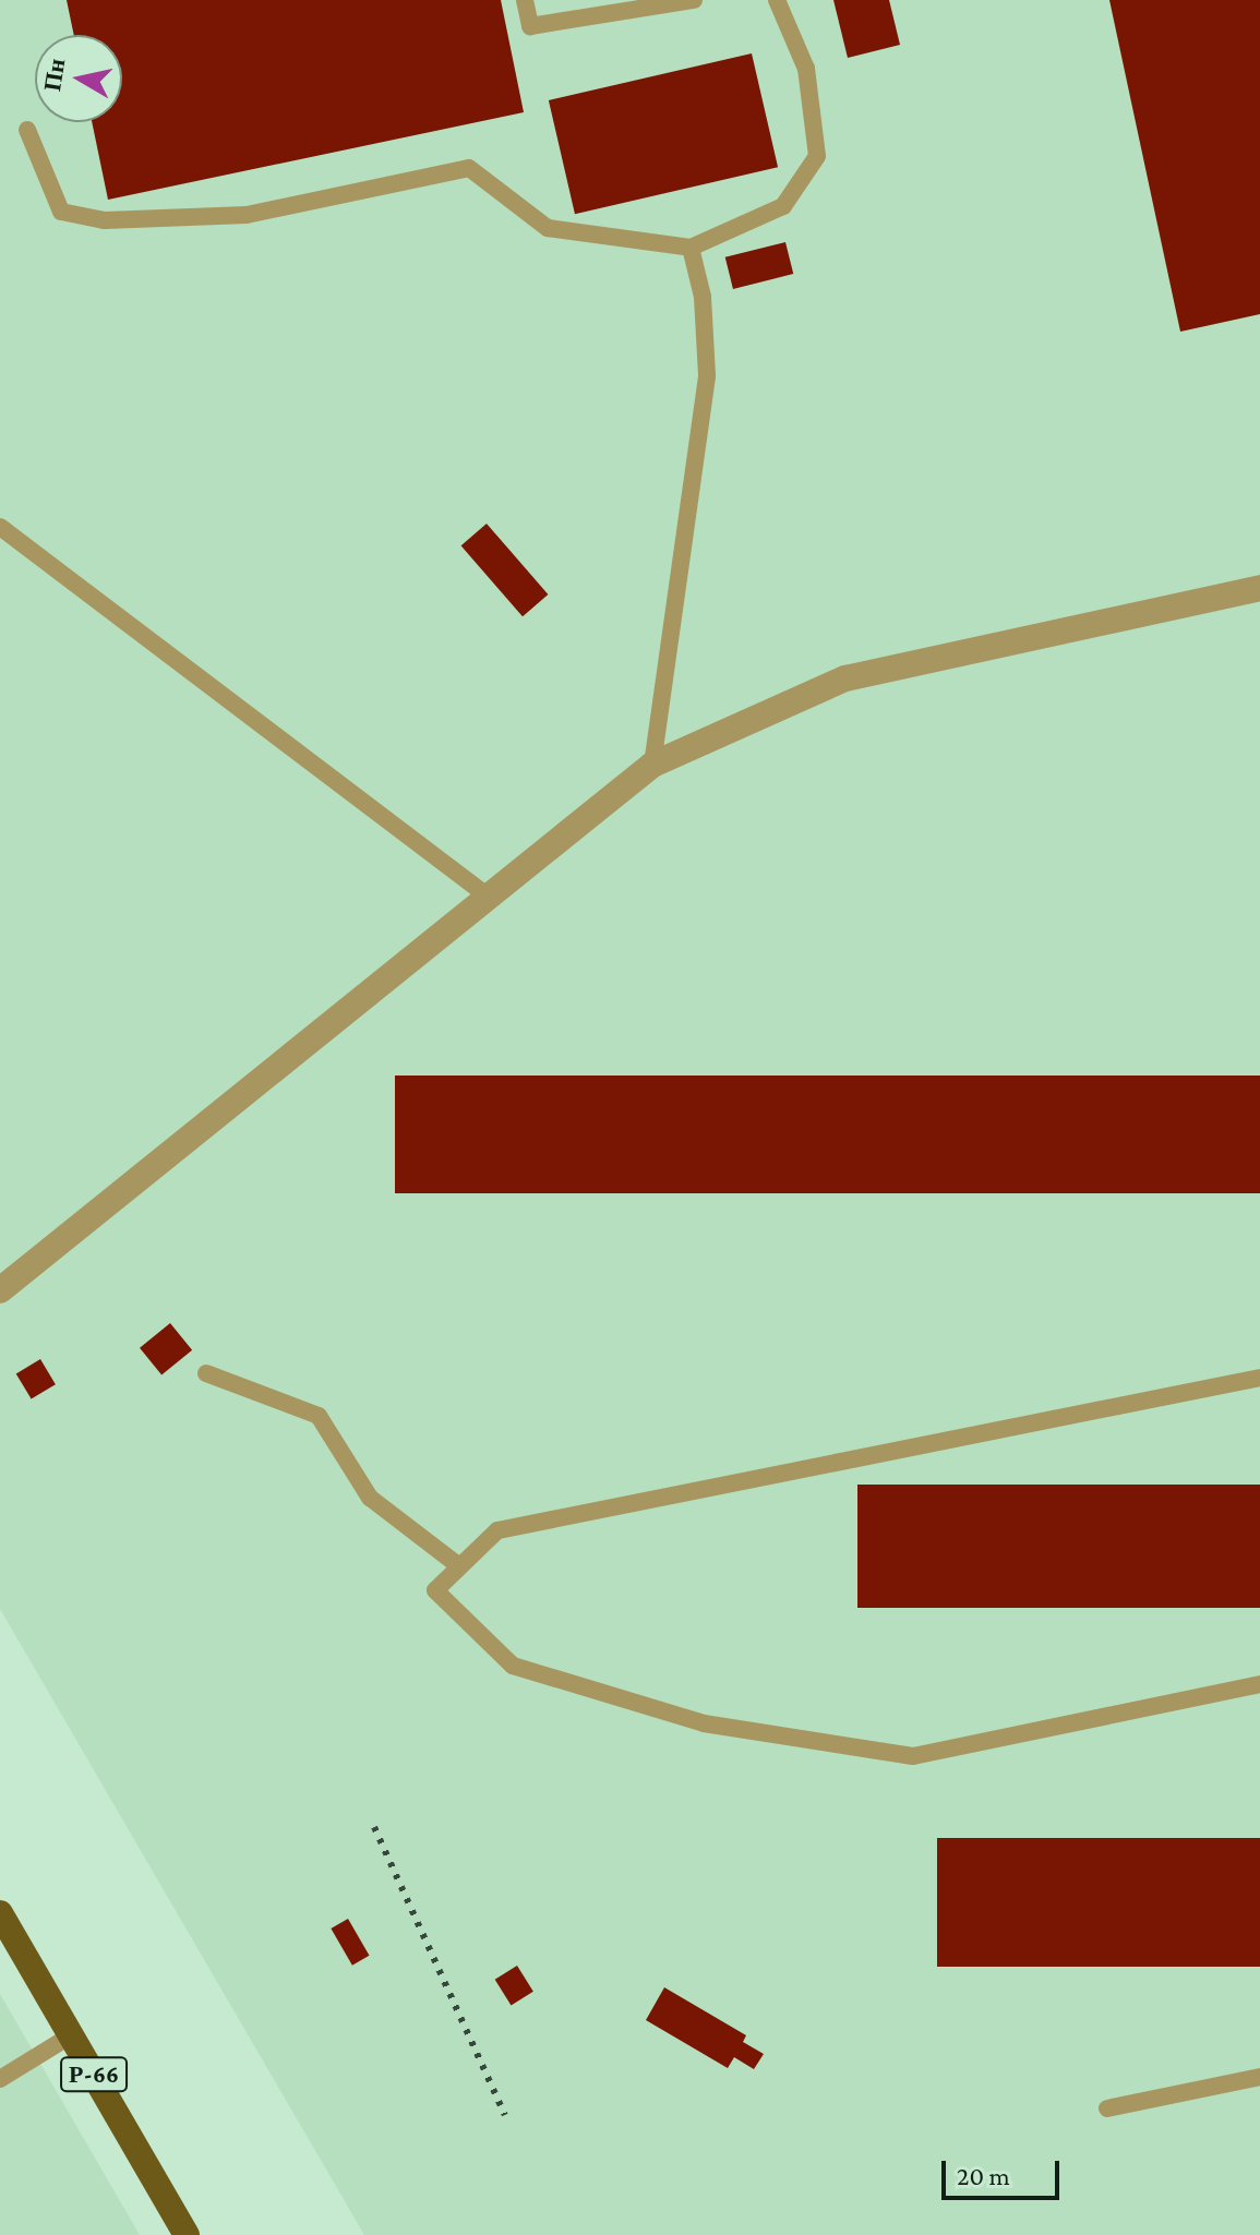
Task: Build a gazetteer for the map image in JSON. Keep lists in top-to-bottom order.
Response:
{
  "streets": {
    "main road": ["Р-66"]
  },
  "scale_bar": "20 m",
  "north": "left"
}
